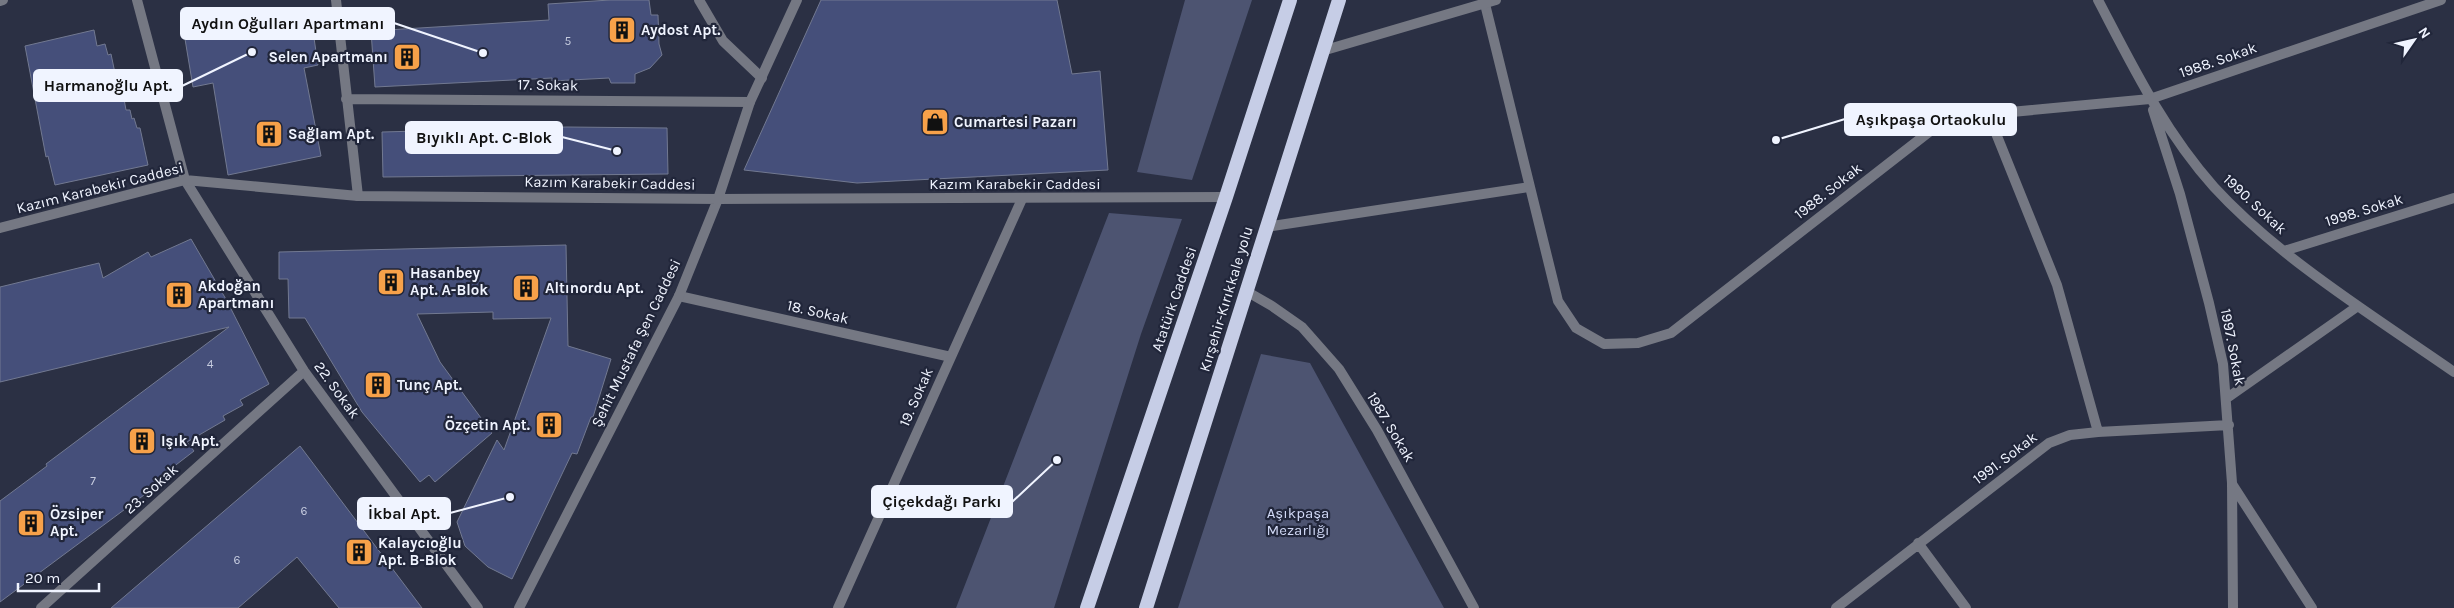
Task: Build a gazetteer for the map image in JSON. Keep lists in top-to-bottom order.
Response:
{
  "streets": {
    "highway": ["Atatürk Caddesi", "Kırşehir-Kırıkkale yolu"],
    "street": [
      "1988. Sokak",
      "17. Sokak",
      "Kazım Karabekir Caddesi",
      "1990. Sokak",
      "1998. Sokak",
      "18. Sokak",
      "Şehit Mustafa Şen Caddesi",
      "1997. Sokak",
      "22. Sokak",
      "19. Sokak",
      "1987. Sokak",
      "1991. Sokak",
      "23. Sokak"
    ]
  },
  "crossings": [
    ["1988. Sokak", "1990. Sokak"],
    ["1988. Sokak", "1997. Sokak"],
    ["17. Sokak", "Şehit Mustafa Şen Caddesi"],
    ["Kazım Karabekir Caddesi", "Atatürk Caddesi"],
    ["Kazım Karabekir Caddesi", "Şehit Mustafa Şen Caddesi"],
    ["Kazım Karabekir Caddesi", "22. Sokak"],
    ["Kazım Karabekir Caddesi", "19. Sokak"],
    ["1990. Sokak", "1998. Sokak"],
    ["1990. Sokak", "1997. Sokak"],
    ["Kırşehir-Kırıkkale yolu", "1987. Sokak"],
    ["18. Sokak", "Şehit Mustafa Şen Caddesi"],
    ["18. Sokak", "19. Sokak"],
    ["1997. Sokak", "1991. Sokak"],
    ["22. Sokak", "23. Sokak"]
  ],
  "parks": ["Aşıkpaşa Mezarlığı"],
  "places": {
    "building": [
      "Aydost Apt.",
      "Selen Apartmanı",
      "Sağlam Apt.",
      "Hasanbey Apt. A-Blok",
      "Altınordu Apt.",
      "Akdoğan Apartmanı",
      "Tunç Apt.",
      "Özçetin Apt.",
      "Işık Apt.",
      "Özsiper Apt.",
      "Kalaycıoğlu Apt. B-Blok"
    ],
    "other": [
      "Harmanoğlu Apt.",
      "Aydın Oğulları Apartmanı",
      "Aşıkpaşa Ortaokulu",
      "Bıyıklı Apt. C-Blok",
      "Çiçekdağı Parkı",
      "İkbal Apt."
    ],
    "shop": ["Cumartesi Pazarı"]
  },
  "house_numbers": [
    "5",
    "4",
    "7",
    "6",
    "6"
  ],
  "scale_bar": "20 m",
  "north": "top right"
}
